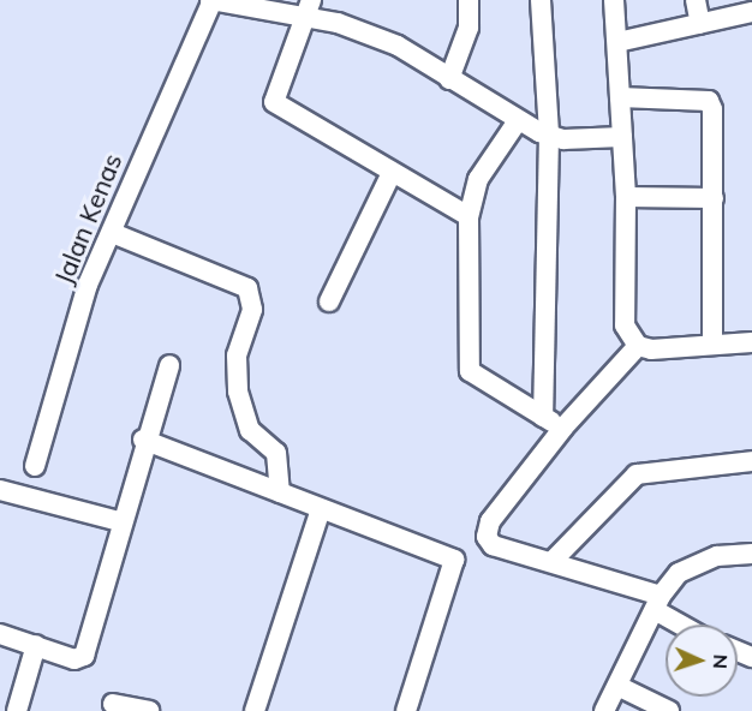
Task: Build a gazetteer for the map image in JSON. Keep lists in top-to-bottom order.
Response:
{
  "streets": {
    "street": ["Jalan Kenas"]
  },
  "north": "right"
}
